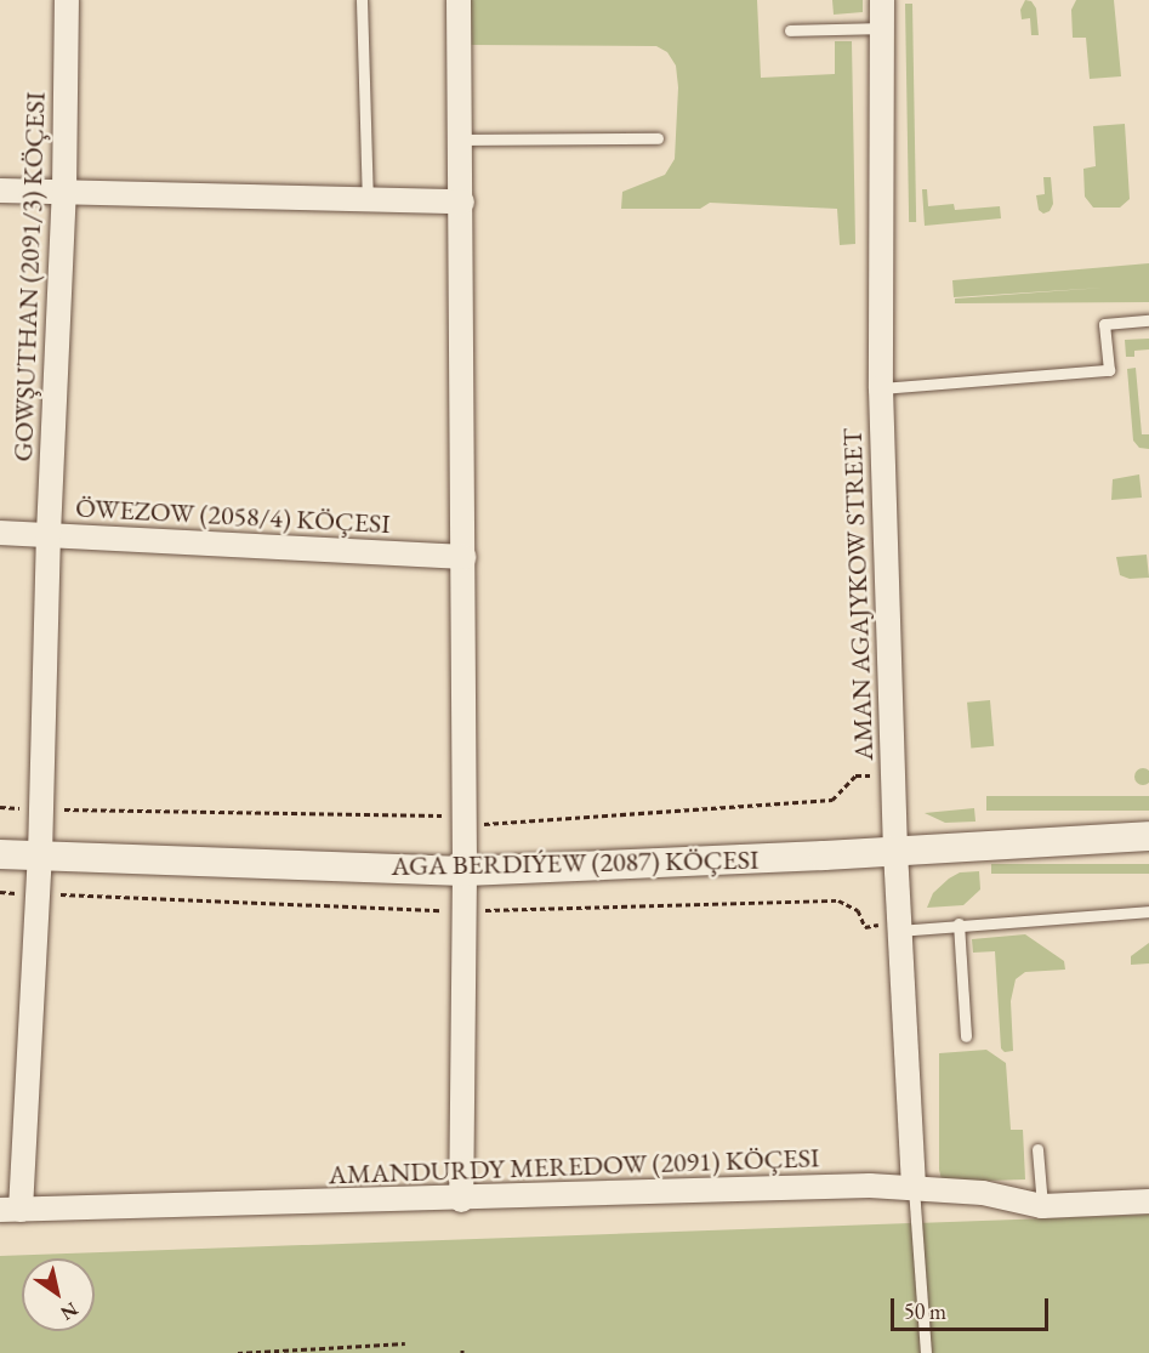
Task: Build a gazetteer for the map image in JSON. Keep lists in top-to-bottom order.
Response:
{
  "streets": {
    "street": [
      "GOWŞUTHAN (2091/3) KÖÇESI",
      "ÖWEZOW (2058/4) KÖÇESI",
      "AMAN AGAJYKOW STREET",
      "AGA BERDIÝEW (2087) KÖÇESI",
      "AMANDURDY MEREDOW (2091) KÖÇESI"
    ]
  },
  "crossings": [
    ["GOWŞUTHAN (2091/3) KÖÇESI", "ÖWEZOW (2058/4) KÖÇESI"],
    ["GOWŞUTHAN (2091/3) KÖÇESI", "AGA BERDIÝEW (2087) KÖÇESI"],
    ["GOWŞUTHAN (2091/3) KÖÇESI", "AMANDURDY MEREDOW (2091) KÖÇESI"],
    ["AMAN AGAJYKOW STREET", "AGA BERDIÝEW (2087) KÖÇESI"],
    ["AMAN AGAJYKOW STREET", "AMANDURDY MEREDOW (2091) KÖÇESI"]
  ],
  "scale_bar": "50 m",
  "north": "bottom right"
}
